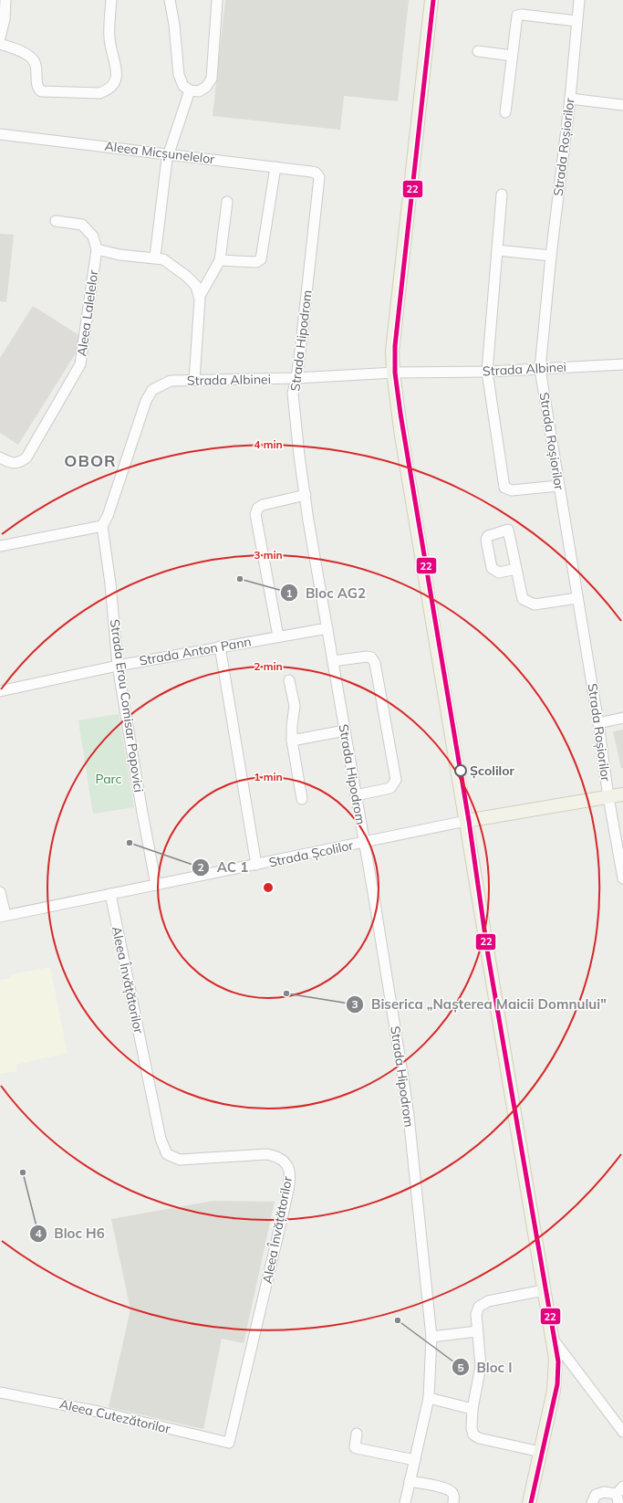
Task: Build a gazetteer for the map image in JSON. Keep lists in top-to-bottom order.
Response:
{
  "streets": {
    "main road": ["Strada Școlilor"],
    "street": [
      "Strada Roșiorilor",
      "Aleea Micșunelelor",
      "Aleea Lalelelor",
      "Strada Hipodrom",
      "Strada Albinei",
      "Strada Anton Pann",
      "Strada Erou Comisar Popovici",
      "Aleea Învățătorilor",
      "Aleea Cutezătorilor"
    ]
  },
  "crossings": [
    ["Strada Roșiorilor", "Strada Albinei"],
    ["Strada Roșiorilor", "Strada Școlilor"],
    ["Aleea Micșunelelor", "Strada Hipodrom"],
    ["Strada Hipodrom", "Strada Albinei"],
    ["Strada Hipodrom", "Strada Anton Pann"],
    ["Strada Hipodrom", "Strada Școlilor"],
    ["Strada Albinei", "Strada Erou Comisar Popovici"],
    ["Strada Anton Pann", "Strada Erou Comisar Popovici"],
    ["Strada Erou Comisar Popovici", "Strada Școlilor"],
    ["Strada Școlilor", "Aleea Învățătorilor"],
    ["Aleea Învățătorilor", "Aleea Cutezătorilor"]
  ],
  "districts": ["OBOR"],
  "parks": ["Parc"],
  "places": [
    "Bloc AG2",
    "Școlilor",
    "AC 1",
    "Biserica „Nașterea Maicii Domnului\"",
    "Bloc H6",
    "Bloc I"
  ],
  "lines": ["transit line 22"],
  "rings": [
    "4 min",
    "3 min",
    "2 min",
    "1 min"
  ]
}
